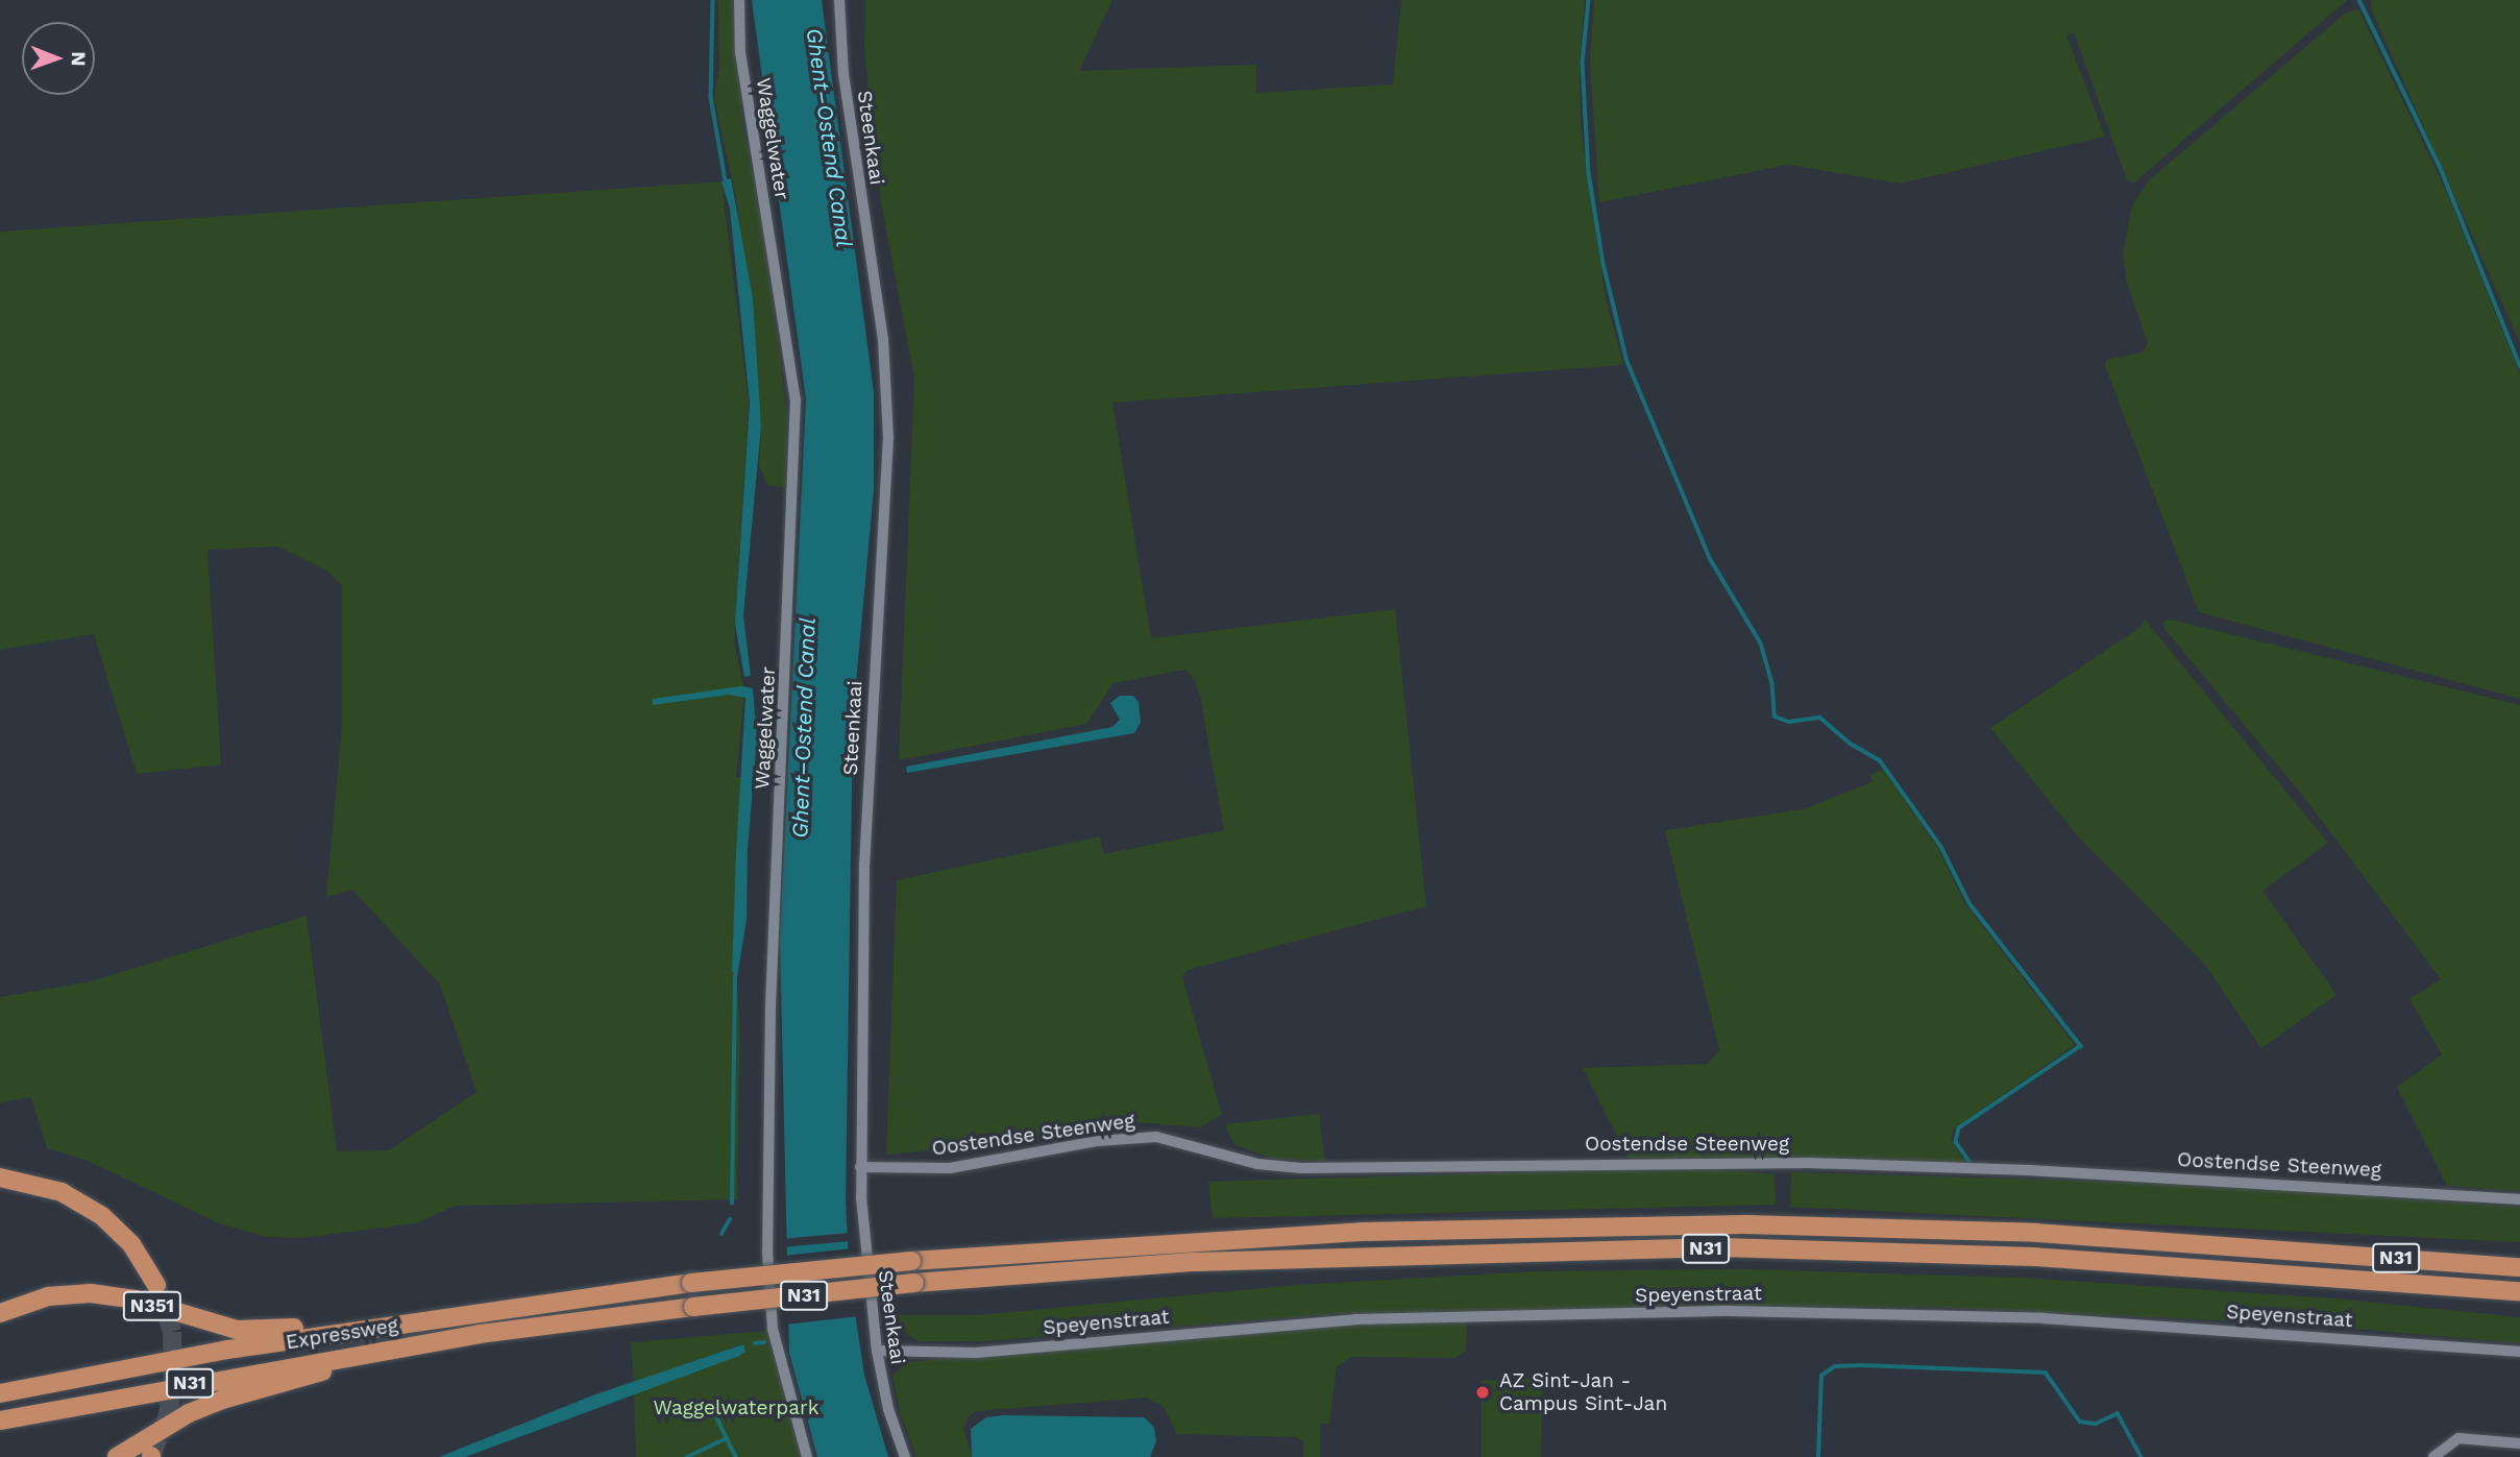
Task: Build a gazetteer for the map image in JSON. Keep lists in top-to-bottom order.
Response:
{
  "streets": {
    "highway": ["N31", "N351", "Expressweg"],
    "street": [
      "Steenkaai",
      "Waggelwater",
      "Oostendse Steenweg",
      "Speyenstraat"
    ]
  },
  "crossings": [
    ["Steenkaai", "Oostendse Steenweg"],
    ["Steenkaai", "Speyenstraat"],
    ["N351", "Expressweg"]
  ],
  "water": ["Ghent–Ostend Canal"],
  "parks": ["Waggelwaterpark"],
  "places": ["AZ Sint-Jan - Campus Sint-Jan"],
  "north": "right"
}
